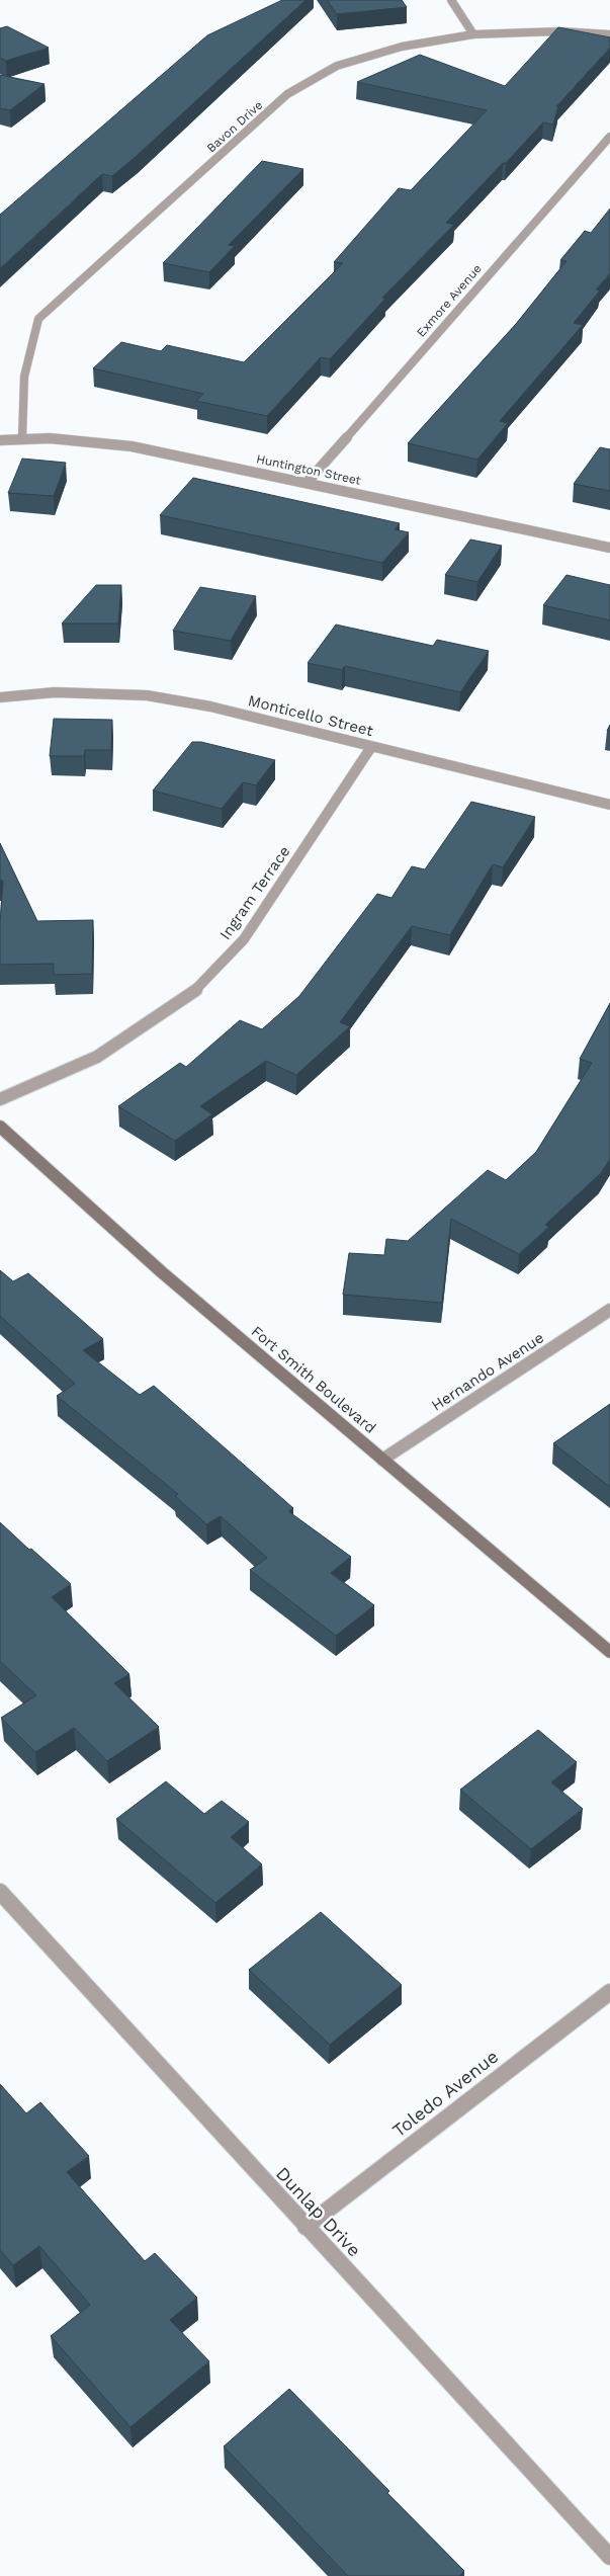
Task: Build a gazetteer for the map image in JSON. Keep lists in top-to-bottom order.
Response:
{
  "streets": {
    "street": [
      "Bavon Drive",
      "Exmore Avenue",
      "Huntington Street",
      "Monticello Street",
      "Ingram Terrace",
      "Hernando Avenue",
      "Fort Smith Boulevard",
      "Toledo Avenue",
      "Dunlap Drive"
    ]
  },
  "crossings": [
    ["Bavon Drive", "Huntington Street"],
    ["Exmore Avenue", "Huntington Street"],
    ["Monticello Street", "Ingram Terrace"],
    ["Hernando Avenue", "Fort Smith Boulevard"],
    ["Toledo Avenue", "Dunlap Drive"]
  ]
}
